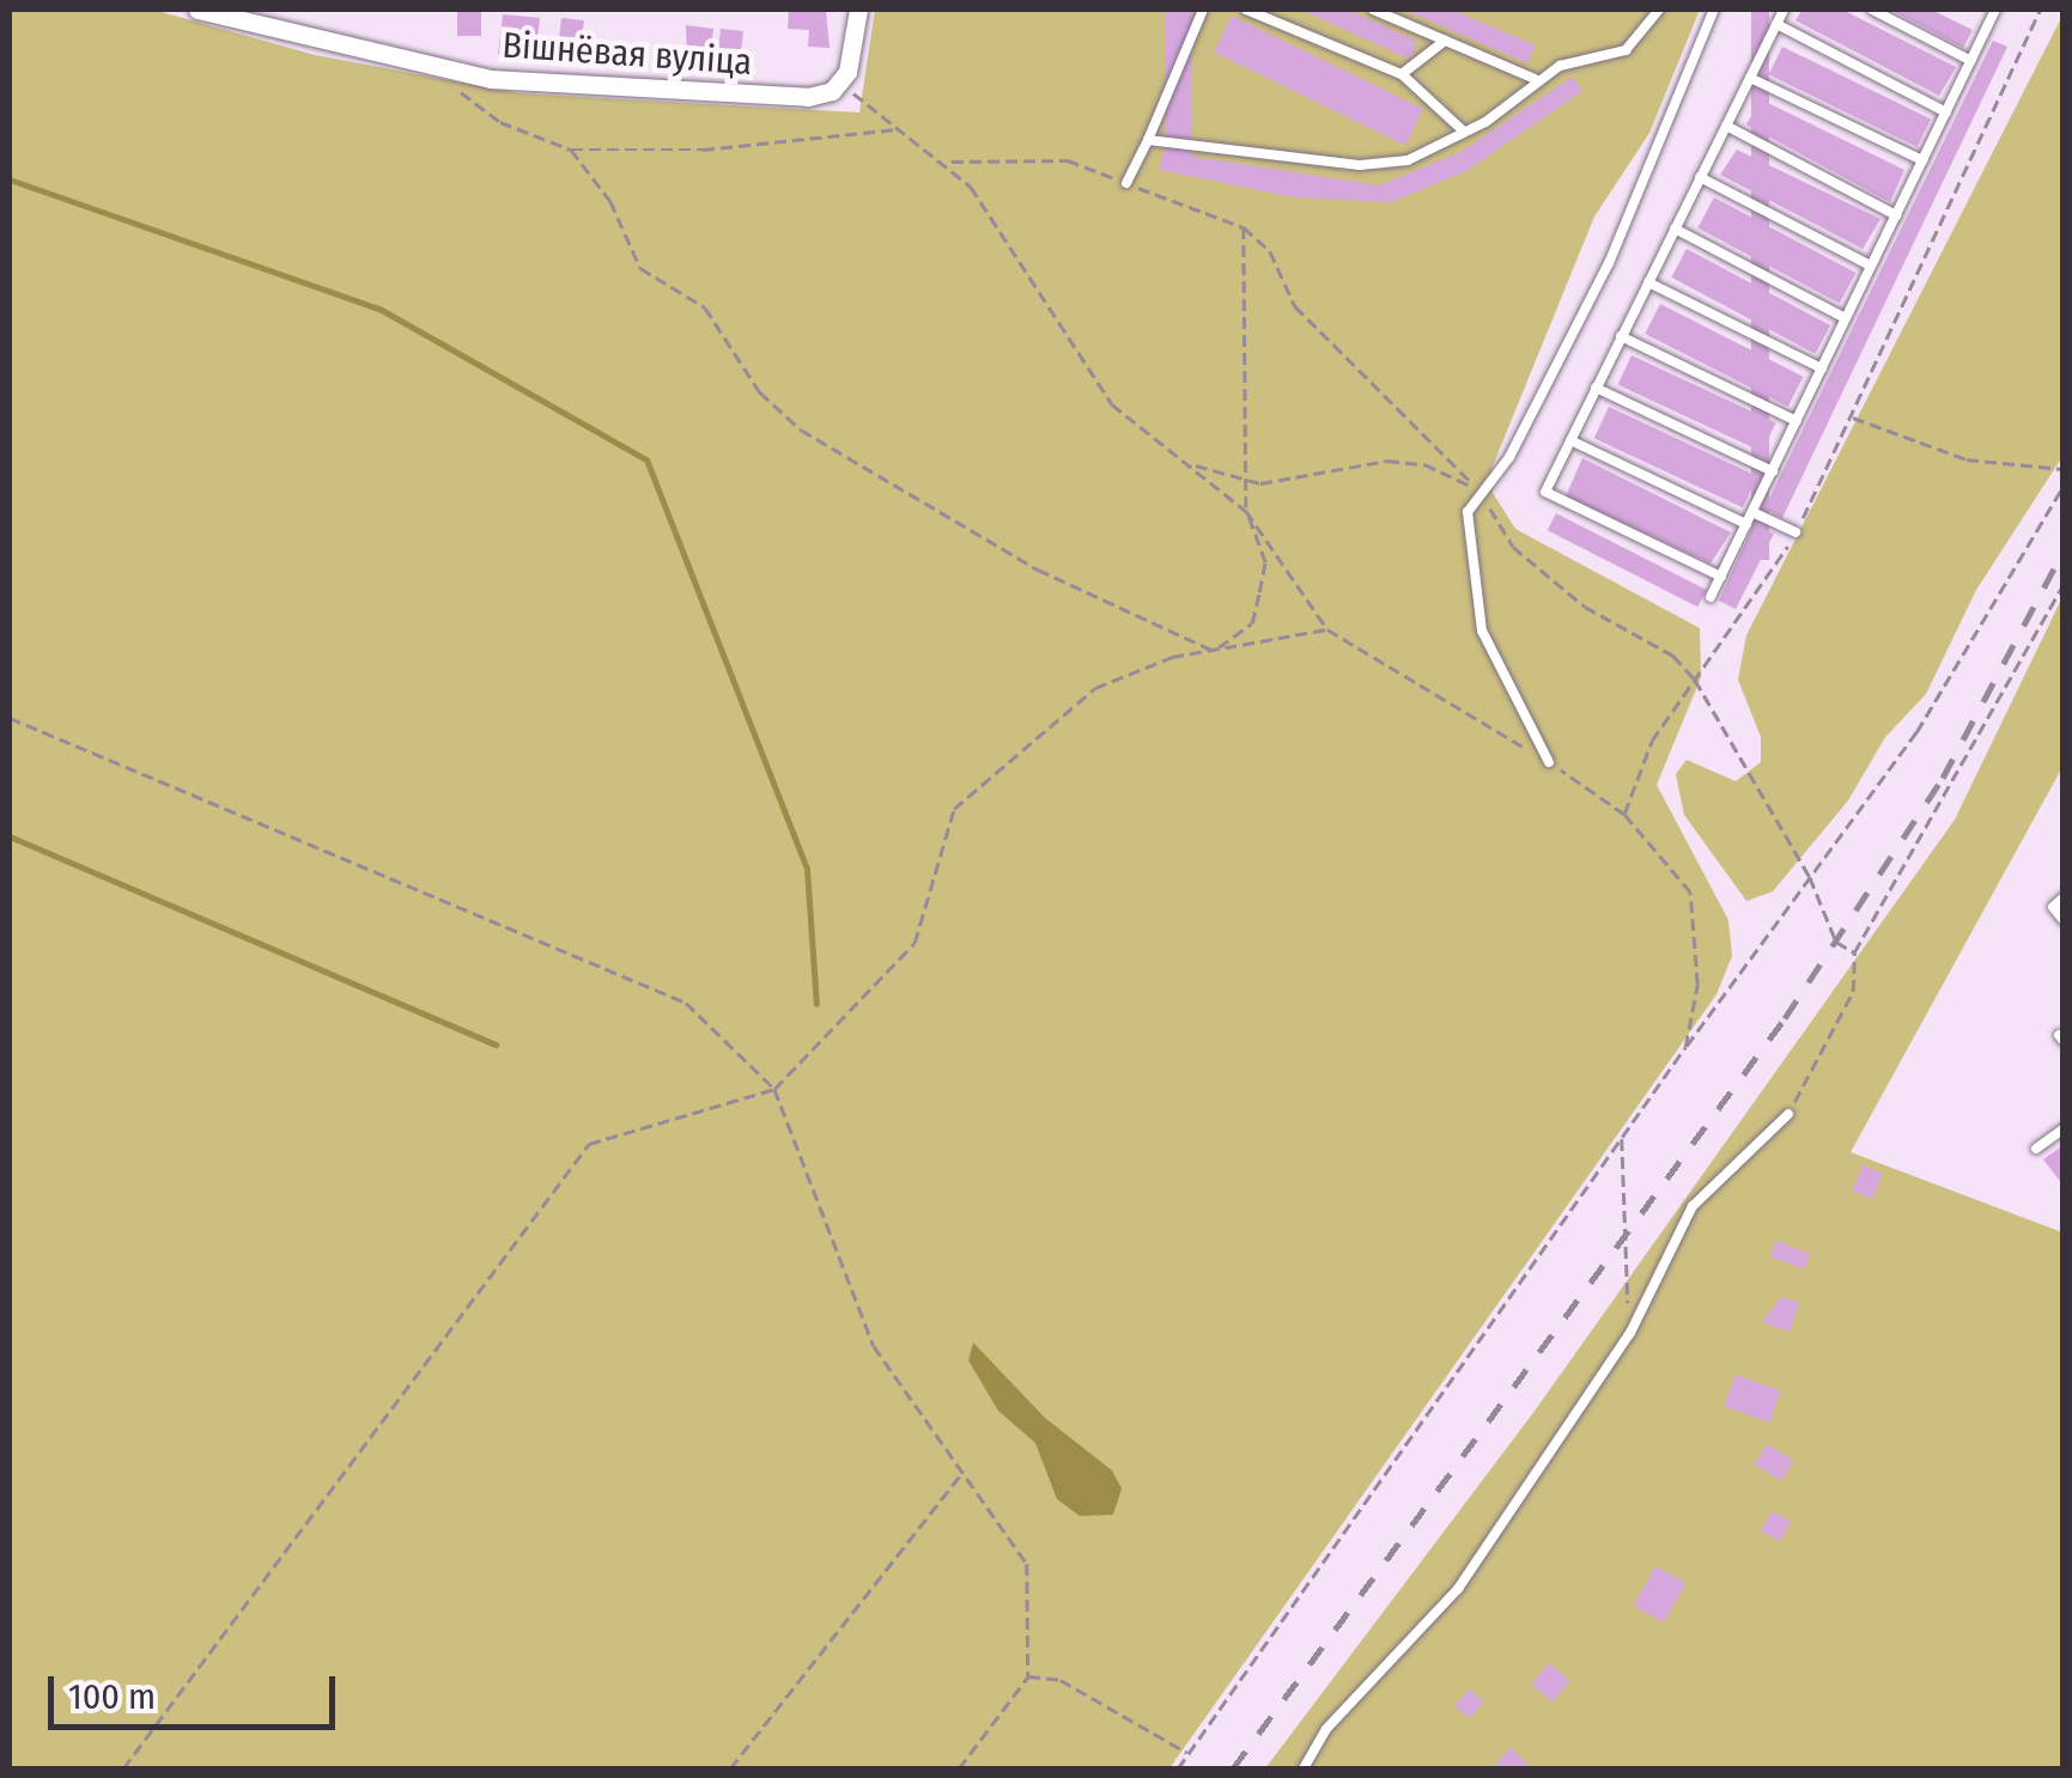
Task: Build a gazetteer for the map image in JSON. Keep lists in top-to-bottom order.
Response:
{
  "streets": {
    "street": ["Вішнёвая вуліца"]
  },
  "scale_bar": "100 m"
}
